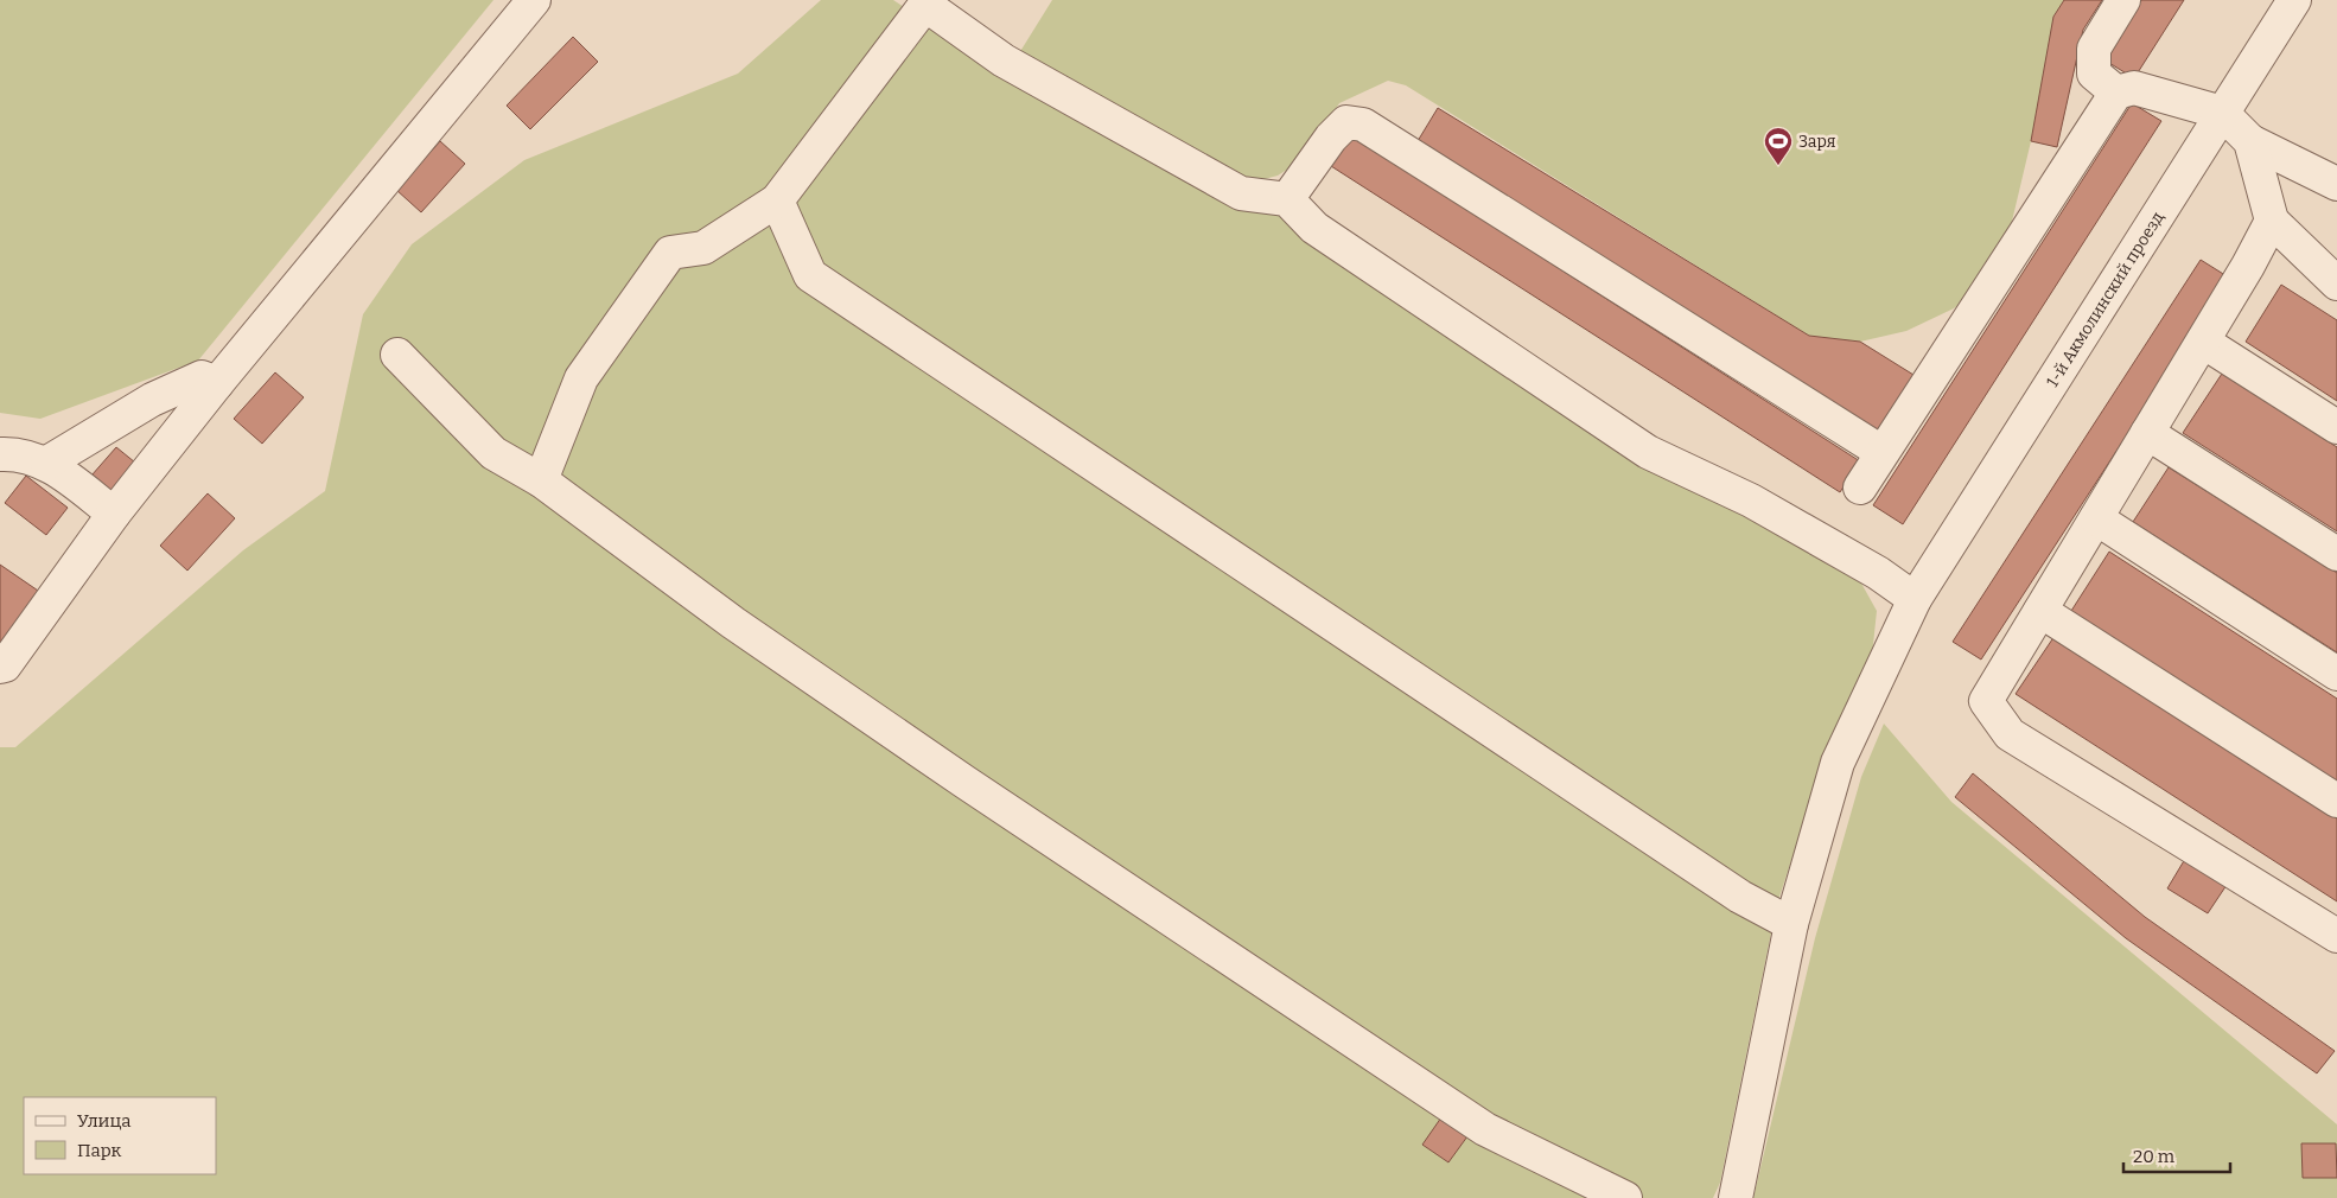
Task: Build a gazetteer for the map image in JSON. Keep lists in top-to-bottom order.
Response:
{
  "streets": {
    "street": ["1-й Акмолинский проезд"]
  },
  "places": {
    "sports": ["Заря"]
  },
  "legend": ["Улица", "Парк"],
  "scale_bar": "20 m"
}
